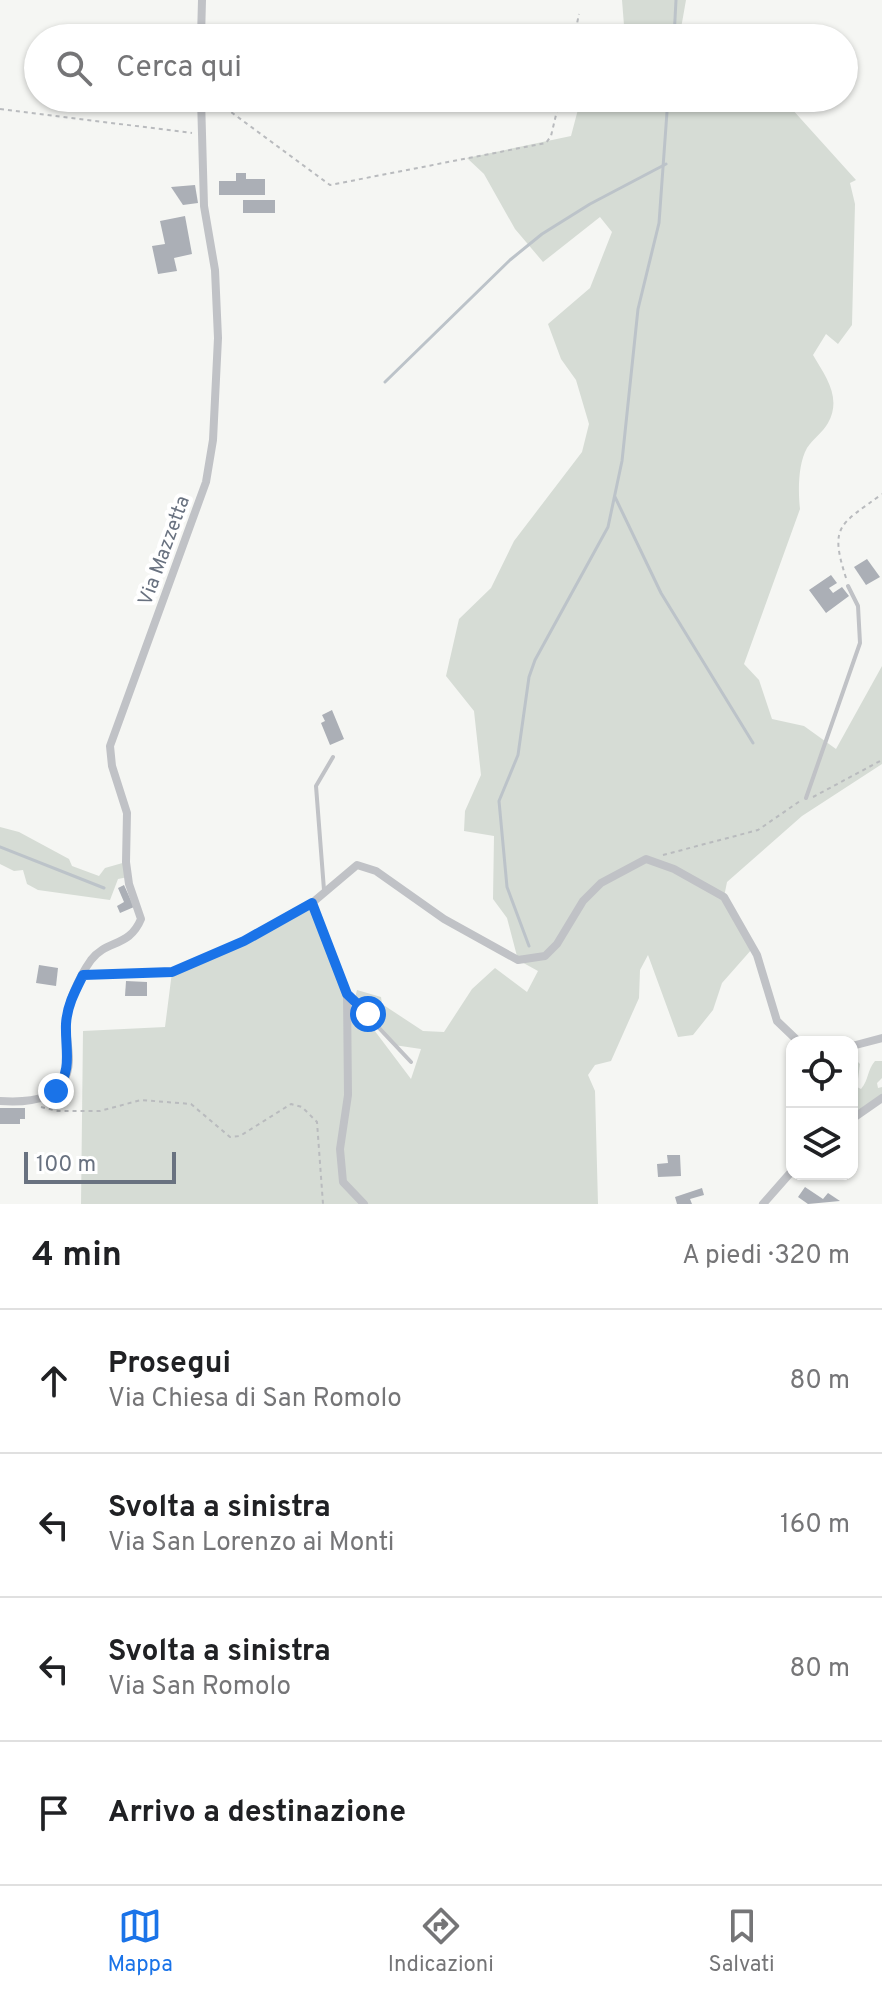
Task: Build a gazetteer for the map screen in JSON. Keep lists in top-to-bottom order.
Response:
{
  "streets": {
    "street": ["Via Mazzetta"]
  },
  "scale_bar": "100 m",
  "page": {
    "search": "Cerca qui",
    "scale": "100 m",
    "heading": ["4 min", "A piedi · 320 m"],
    "list": [
      ["Prosegui", "Via Chiesa di San Romolo", "80 m"],
      ["Svolta a sinistra", "Via San Lorenzo ai Monti", "160 m"],
      ["Svolta a sinistra", "Via San Romolo", "80 m"],
      "Arrivo a destinazione"
    ],
    "nav": ["Mappa", "Indicazioni", "Salvati"]
  }
}
